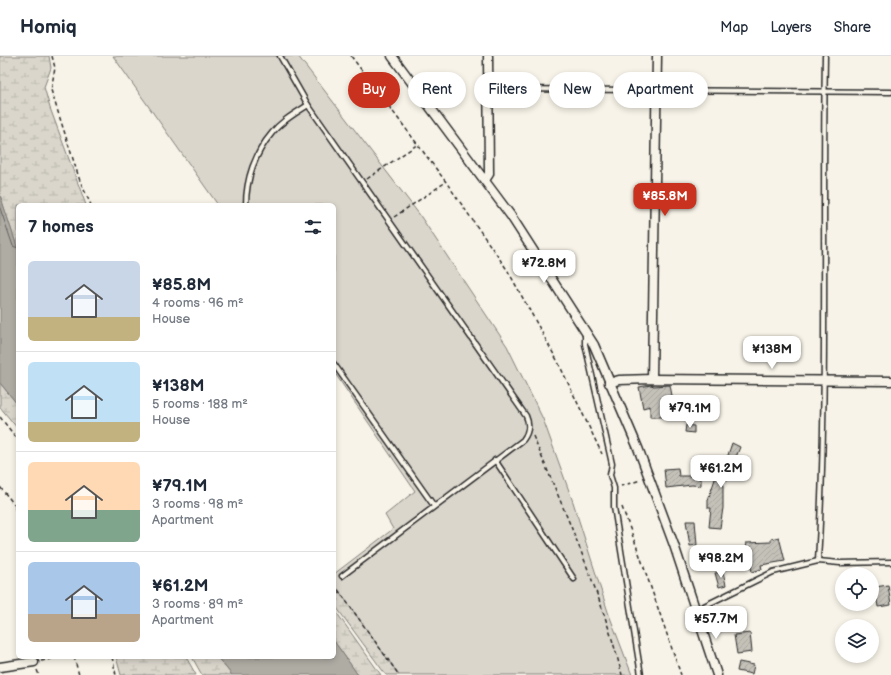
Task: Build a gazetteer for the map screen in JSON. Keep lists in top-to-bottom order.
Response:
{
  "page": {
    "header": "Homiq",
    "nav": ["Map", "Layers", "Share"],
    "chip": [
      "Buy",
      "Rent",
      "Filters",
      "New",
      "Apartment"
    ],
    "price": [
      "¥85.8M",
      "¥72.8M",
      "¥138M",
      "¥79.1M",
      "¥61.2M",
      "¥98.2M",
      "¥57.7M"
    ],
    "heading": "7 homes",
    "list": [
      {
        "name": "¥85.8M",
        "note": "4 rooms · 96 m² · House"
      },
      {
        "name": "¥138M",
        "note": "5 rooms · 188 m² · House"
      },
      {
        "name": "¥79.1M",
        "note": "3 rooms · 98 m² · Apartment"
      },
      {
        "name": "¥61.2M",
        "note": "3 rooms · 89 m² · Apartment"
      }
    ]
  }
}
